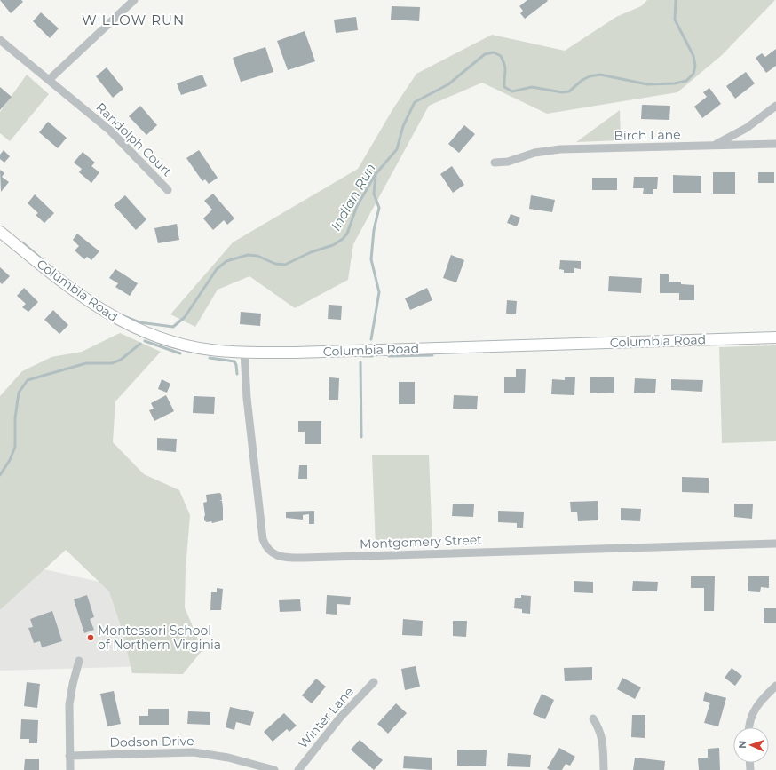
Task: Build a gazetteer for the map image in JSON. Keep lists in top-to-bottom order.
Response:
{
  "streets": {
    "street": [
      "Birch Lane",
      "Randolph Court",
      "Columbia Road",
      "Montgomery Street",
      "Winter Lane",
      "Dodson Drive"
    ]
  },
  "crossings": [
    ["Columbia Road", "Montgomery Street"]
  ],
  "districts": ["WILLOW RUN"],
  "water": ["Indian Run"],
  "places": ["Montessori School of Northern Virginia"],
  "north": "left"
}
